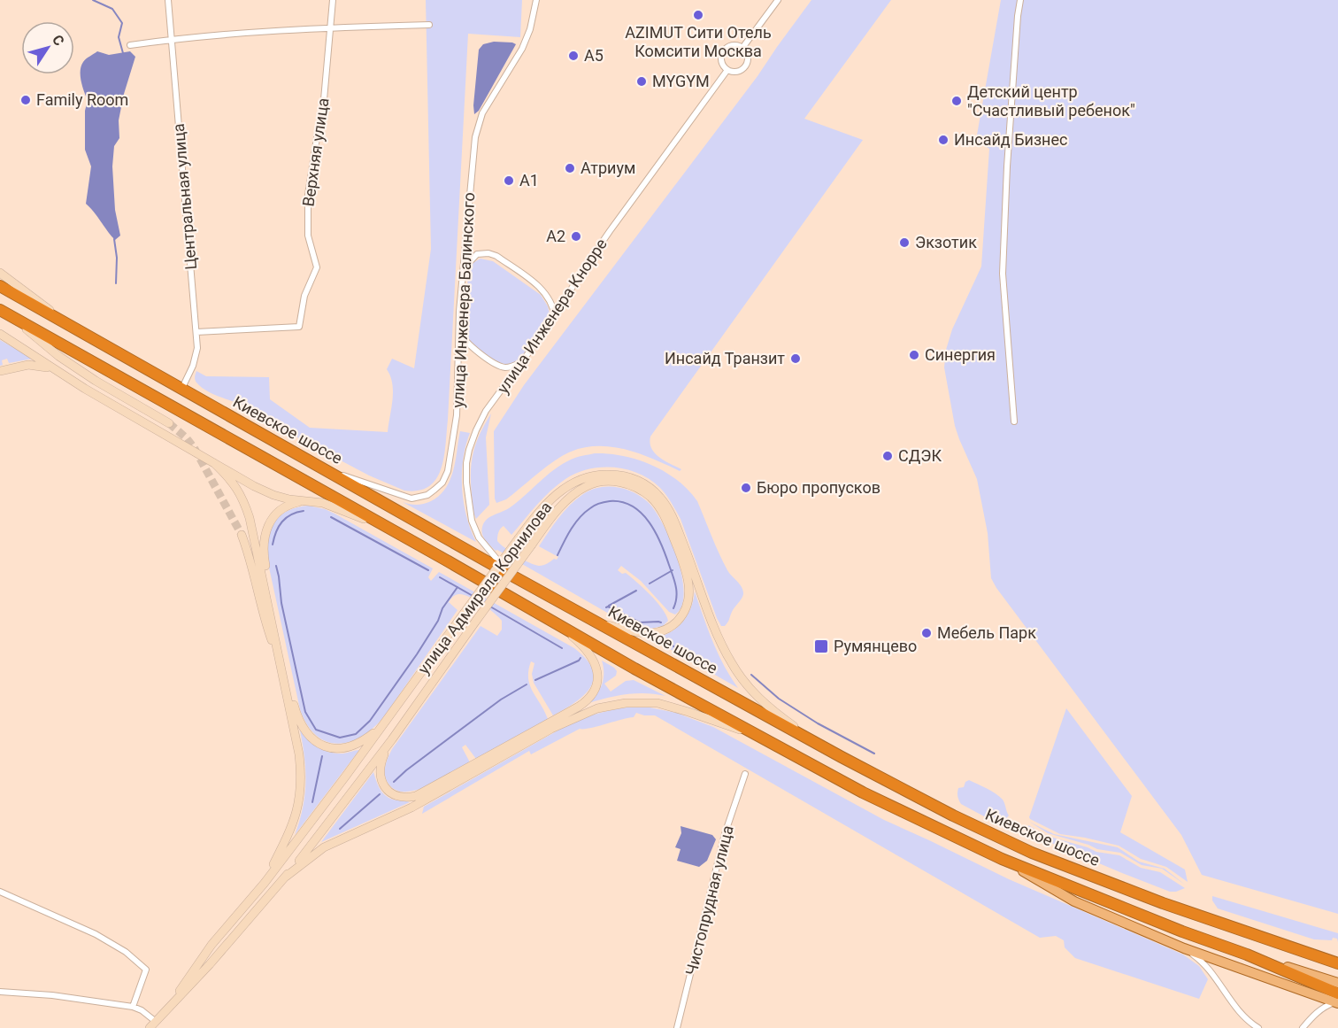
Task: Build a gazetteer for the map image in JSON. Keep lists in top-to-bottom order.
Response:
{
  "streets": {
    "highway": ["Киевское шоссе"],
    "main road": ["улица Адмирала Корнилова"],
    "street": [
      "Верхняя улица",
      "Центральная улица",
      "улица Инженера Балинского",
      "улица Инженера Кнорре",
      "Чистопрудная улица"
    ]
  },
  "crossings": [
    ["Верхняя улица", "Центральная улица"],
    ["Центральная улица", "Киевское шоссе"],
    ["улица Инженера Балинского", "улица Инженера Кнорре"],
    ["улица Инженера Балинского", "Киевское шоссе"],
    ["улица Инженера Кнорре", "Киевское шоссе"],
    ["Киевское шоссе", "улица Адмирала Корнилова"]
  ],
  "places": {
    "other": [
      "AZIMUT Сити Отель Комсити Москва",
      "А5",
      "MYGYM",
      "Family Room",
      "Детский центр \"Счастливый ребенок\"",
      "Инсайд Бизнес",
      "Атриум",
      "А1",
      "А2",
      "Экзотик",
      "Синергия",
      "Инсайд Транзит",
      "СДЭК",
      "Бюро пропусков",
      "Мебель Парк"
    ],
    "transit": ["Румянцево"]
  },
  "north": "top right"
}
